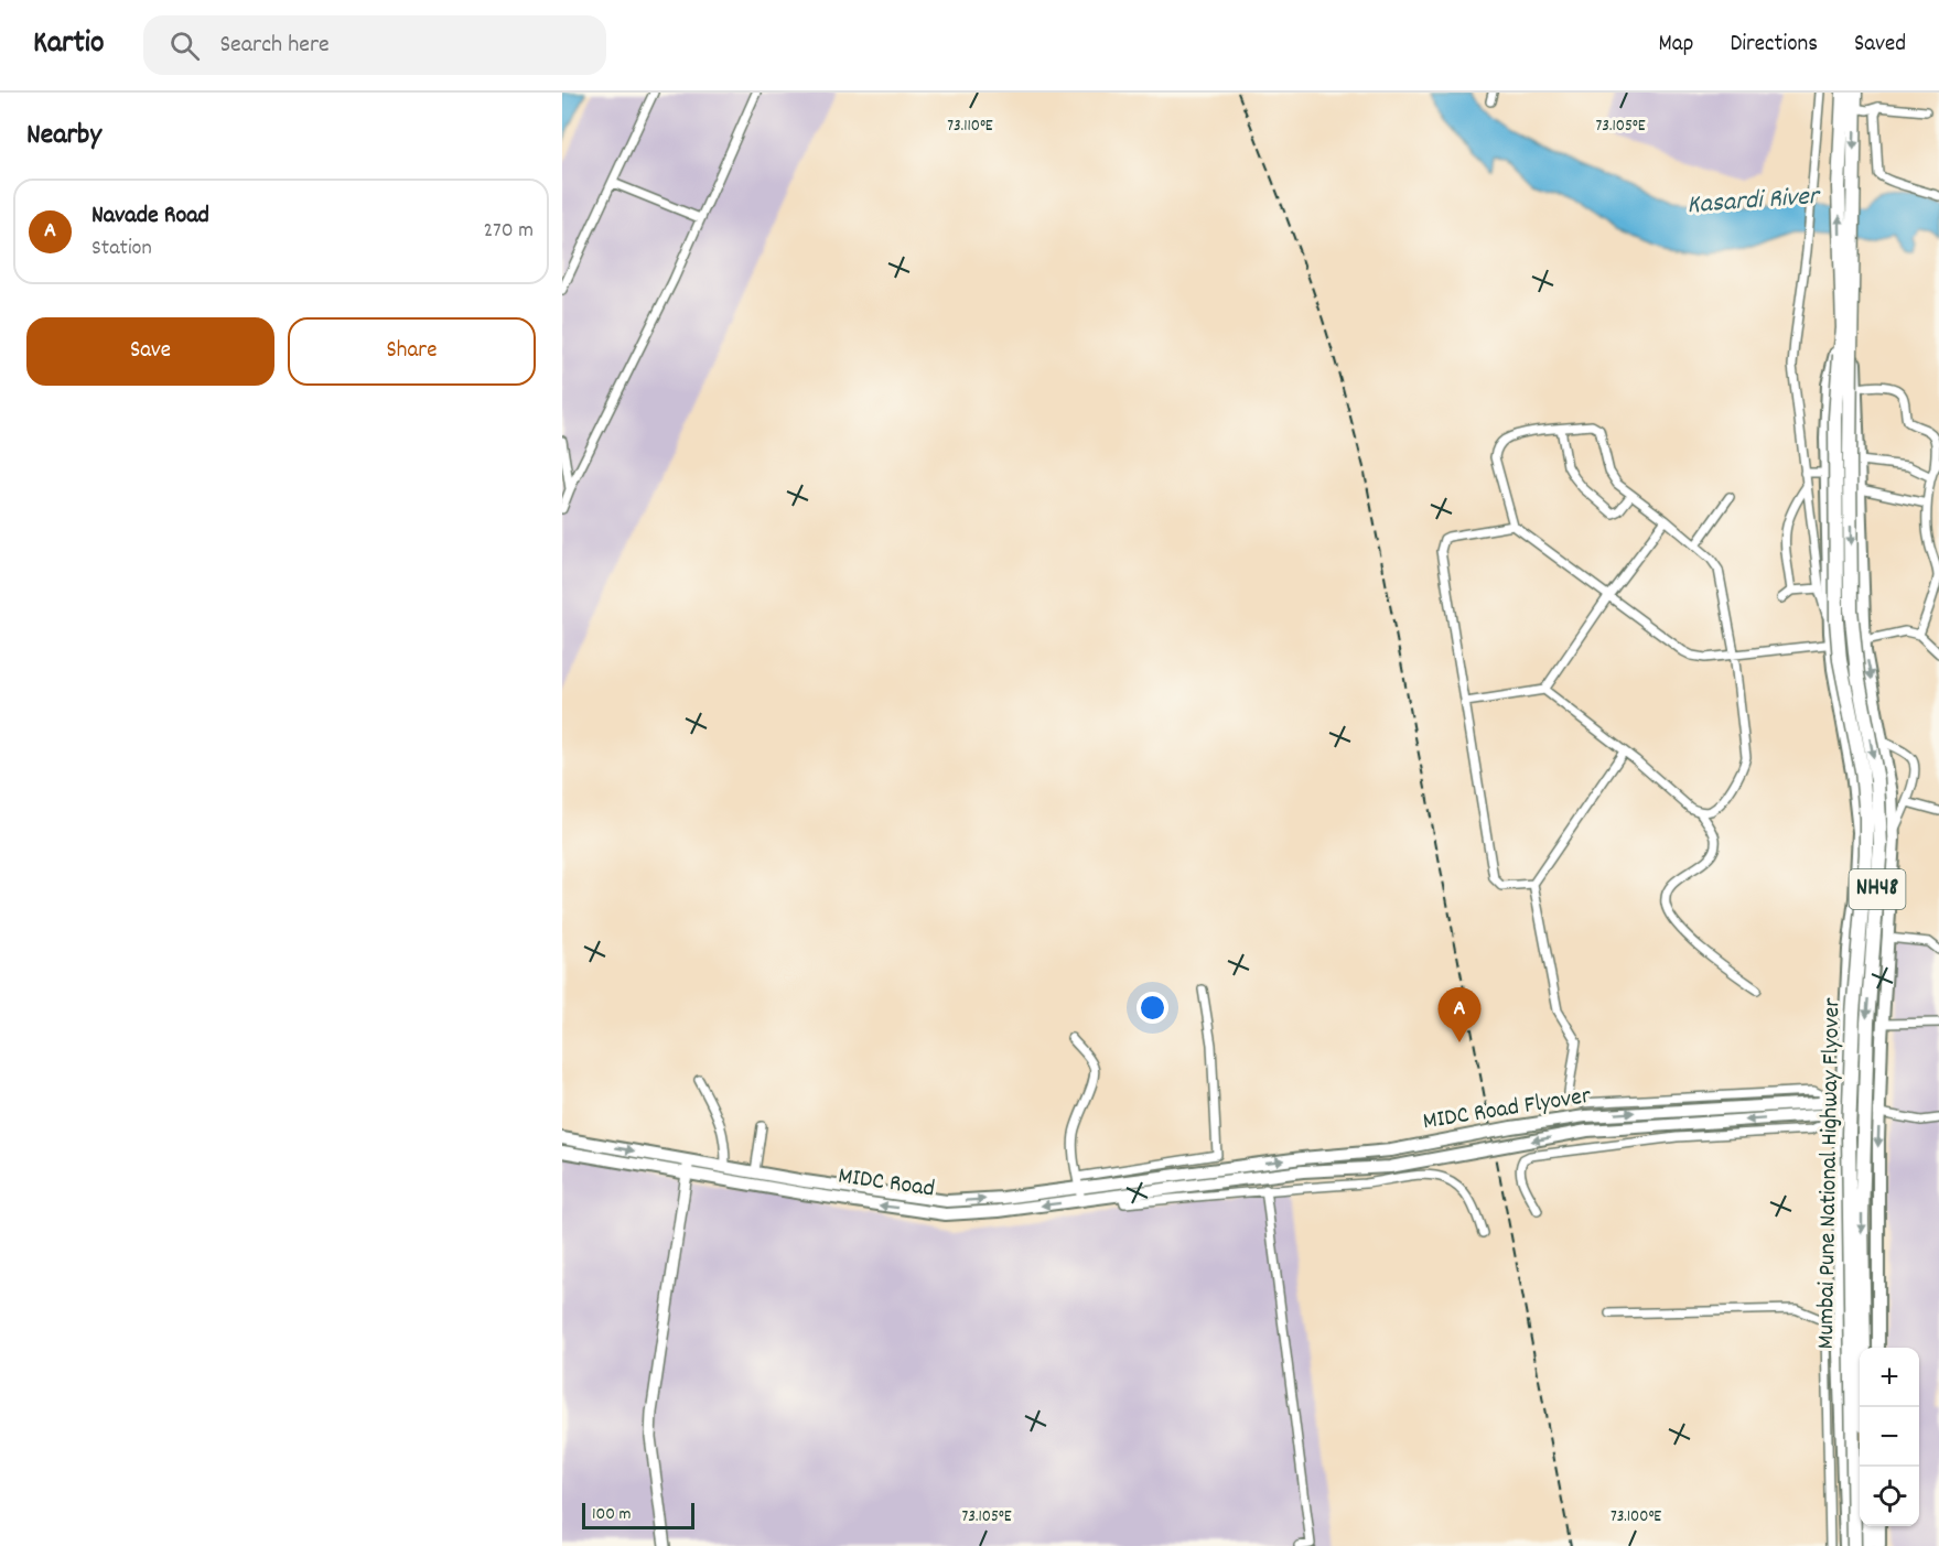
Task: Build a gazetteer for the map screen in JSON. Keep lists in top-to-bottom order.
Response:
{
  "streets": {
    "highway": ["NH48", "Mumbai Pune National Highway Flyover"],
    "main road": ["MIDC Road Flyover", "MIDC Road"]
  },
  "crossings": [
    ["NH48", "Mumbai Pune National Highway Flyover"],
    ["MIDC Road Flyover", "MIDC Road"]
  ],
  "water": ["Kasardi River"],
  "scale_bar": "100 m",
  "page": {
    "header": "Kartio",
    "search": "Search here",
    "nav": ["Map", "Directions", "Saved"],
    "heading": "Nearby",
    "list": [
      {
        "mark": "A",
        "name": "Navade Road",
        "note": "Station",
        "value": "270 m"
      }
    ],
    "buttons": ["Save", "Share"],
    "pins": "A",
    "map_buttons": ["+", "−"],
    "scale": "100 m"
  },
  "coordinates": ["73.110°E", "73.105°E", "73.100°E"]
}
